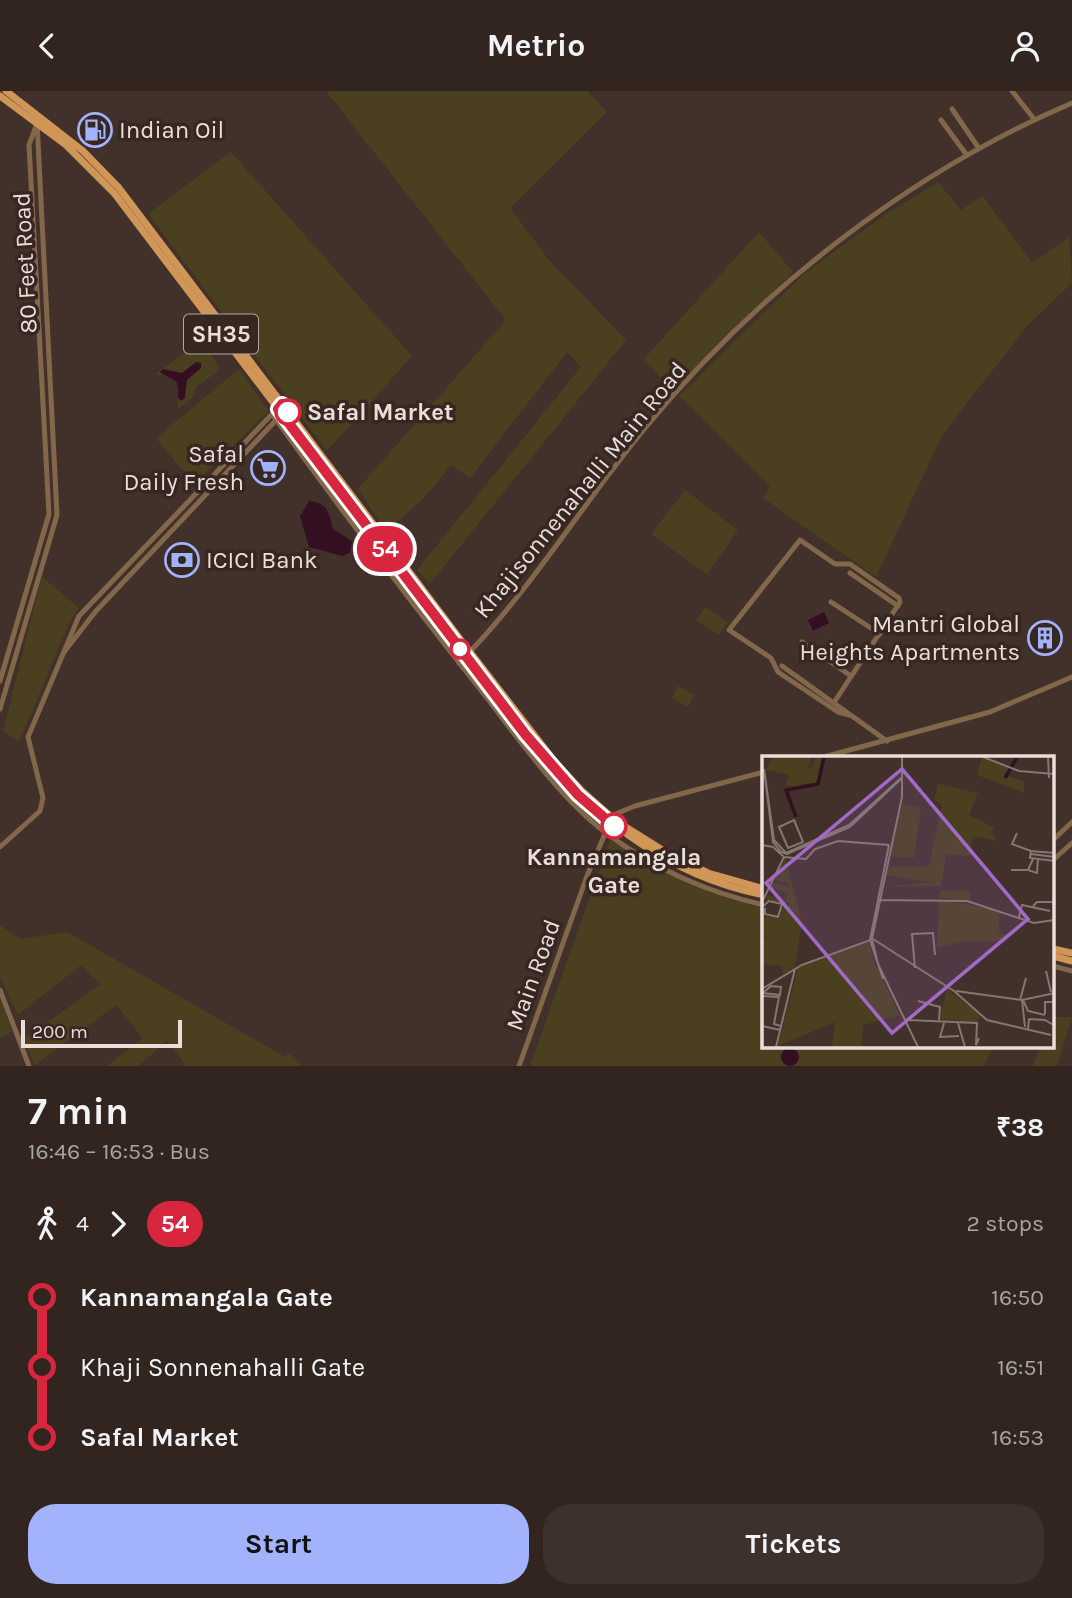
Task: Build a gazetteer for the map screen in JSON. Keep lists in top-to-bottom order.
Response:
{
  "streets": {
    "main road": ["SH35"],
    "street": ["80 Feet Road", "Khajisonnenahalli Main Road", "Main Road"]
  },
  "crossings": [
    ["80 Feet Road", "SH35"],
    ["SH35", "Khajisonnenahalli Main Road"],
    ["SH35", "Main Road"]
  ],
  "places": {
    "fuel station": ["Indian Oil"],
    "other": ["Safal Market", "Kannamangala Gate"],
    "supermarket": ["Safal Daily Fresh"],
    "bank": ["ICICI Bank"],
    "building": ["Mantri Global Heights Apartments"]
  },
  "lines": ["bus line 54"],
  "scale_bar": "200 m",
  "page": {
    "header": "Metrio",
    "on_map": "54",
    "scale": "200 m",
    "heading": ["7 min", "16:46 – 16:53 · Bus", "₹38"],
    "legs": ["4", "54", "2 stops"],
    "list": [
      {
        "name": "Kannamangala Gate",
        "value": "16:50"
      },
      {
        "name": "Khaji Sonnenahalli Gate",
        "value": "16:51"
      },
      {
        "name": "Safal Market",
        "value": "16:53"
      }
    ],
    "buttons": ["Start", "Tickets"]
  }
}
